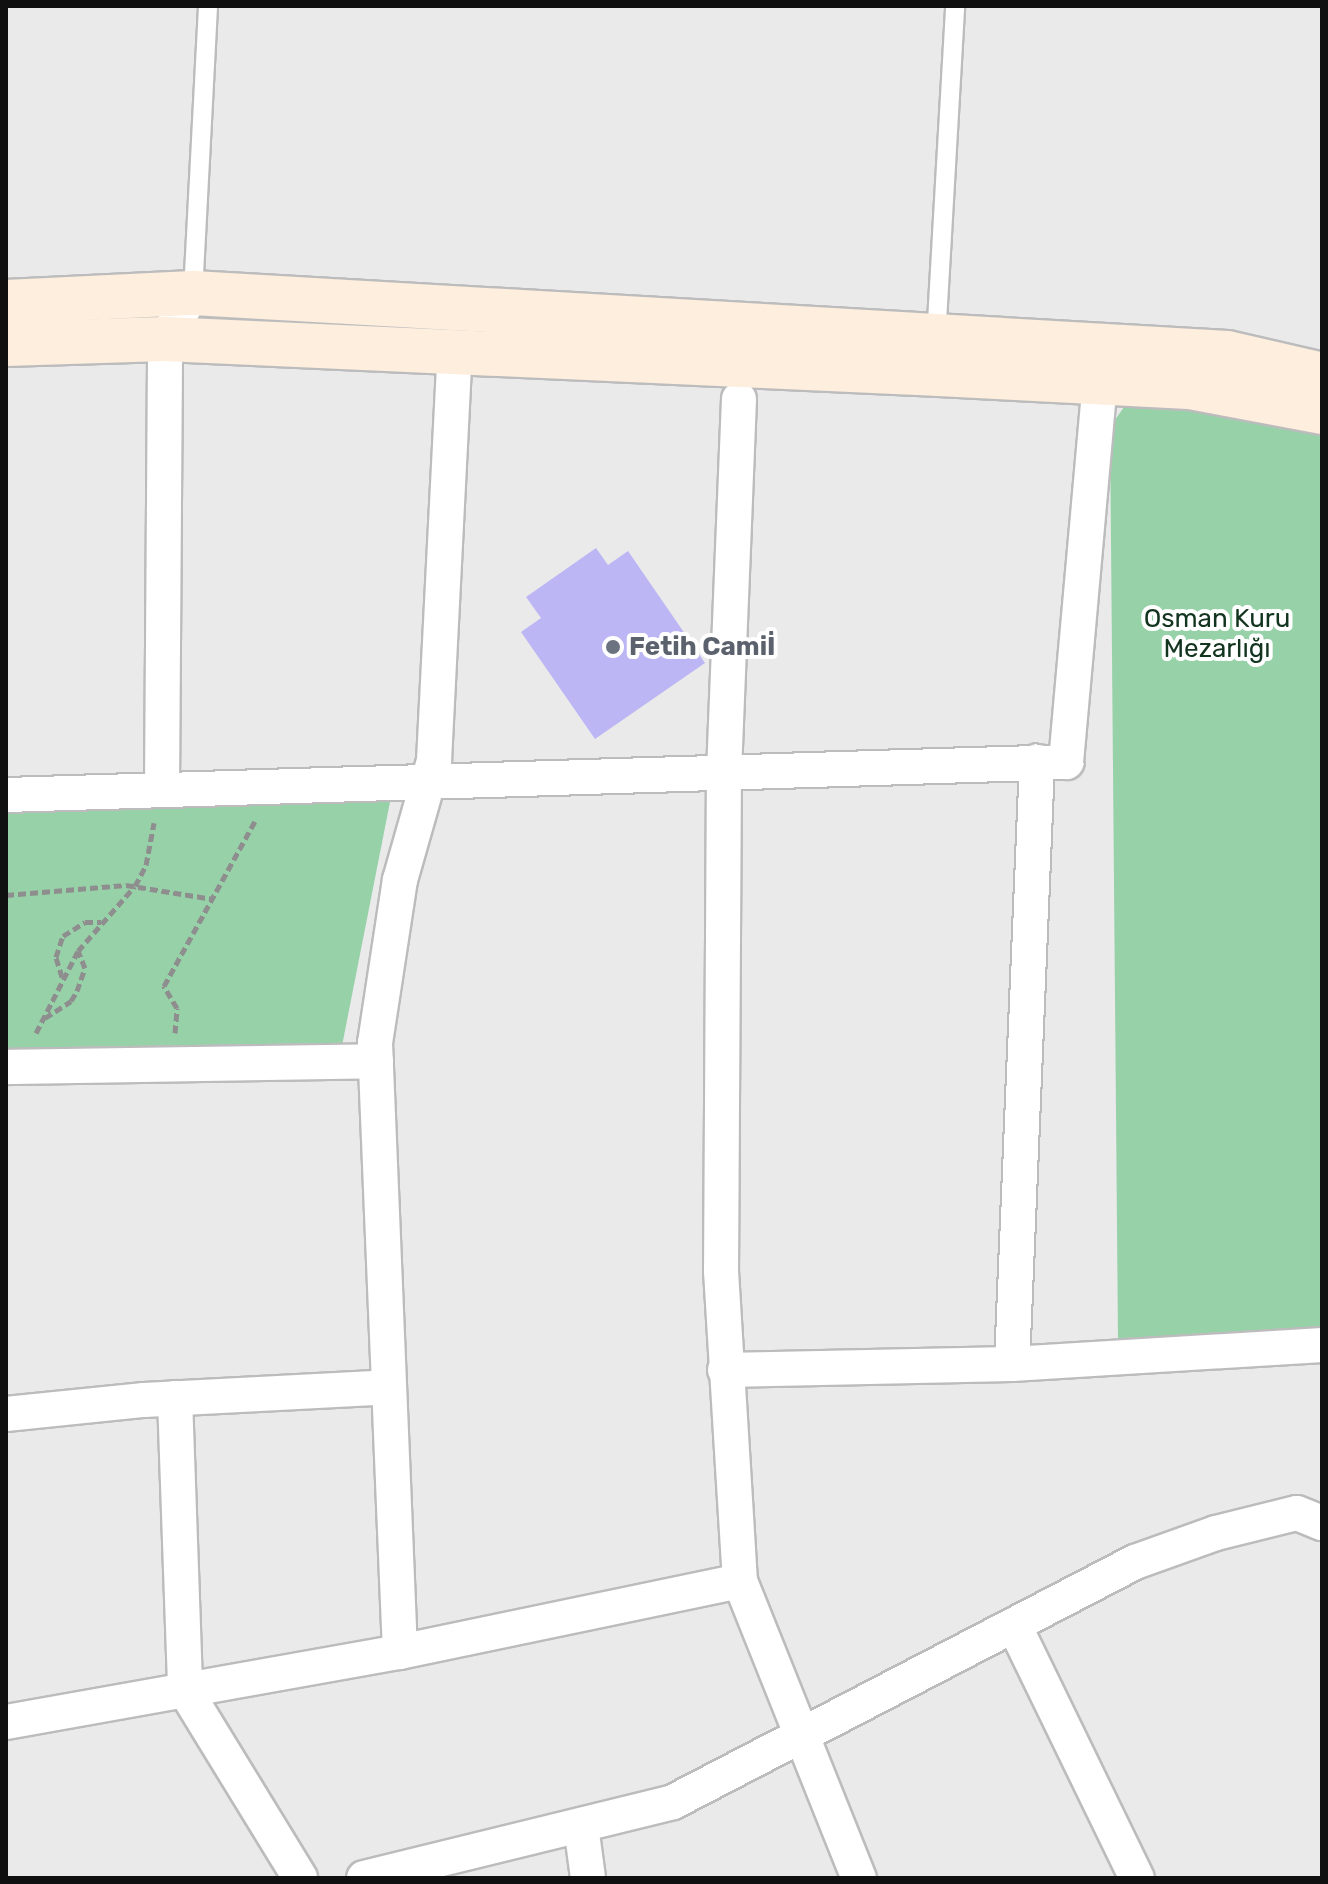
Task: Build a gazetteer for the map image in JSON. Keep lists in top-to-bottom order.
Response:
{
  "parks": ["Osman Kuru Mezarlığı"],
  "places": ["Fetih Camiİ"]
}
